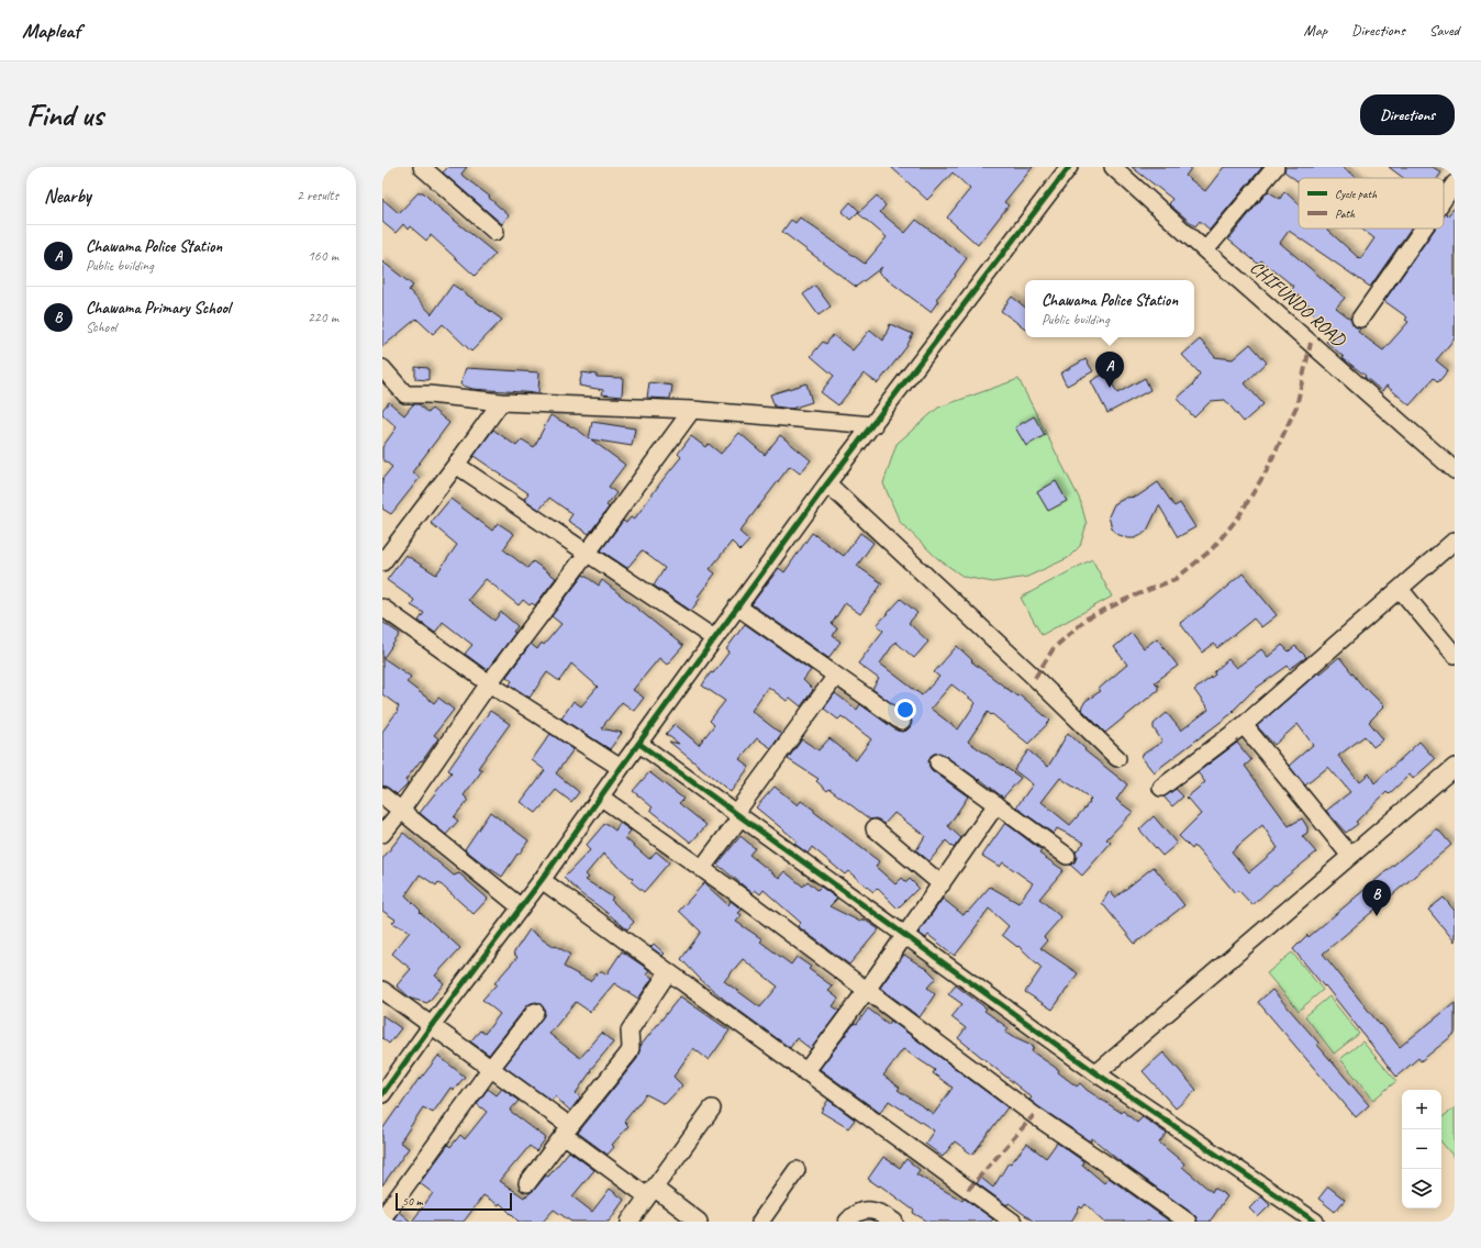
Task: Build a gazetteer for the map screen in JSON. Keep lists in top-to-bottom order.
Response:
{
  "streets": {
    "street": ["CHIFUNDO ROAD"]
  },
  "legend": ["Cycle path", "Path"],
  "scale_bar": "50 m",
  "page": {
    "header": "Mapleaf",
    "nav": ["Map", "Directions", "Saved"],
    "buttons": "Directions",
    "title": "Find us",
    "heading": ["Nearby", "2 results"],
    "list": [
      {
        "mark": "A",
        "name": "Chawama Police Station",
        "note": "Public building",
        "value": "160 m"
      },
      {
        "mark": "B",
        "name": "Chawama Primary School",
        "note": "School",
        "value": "220 m"
      }
    ],
    "popup": ["Chawama Police Station", "Public building"],
    "pins": ["A", "B"],
    "map_buttons": ["+", "−"],
    "scale": "50 m"
  }
}
